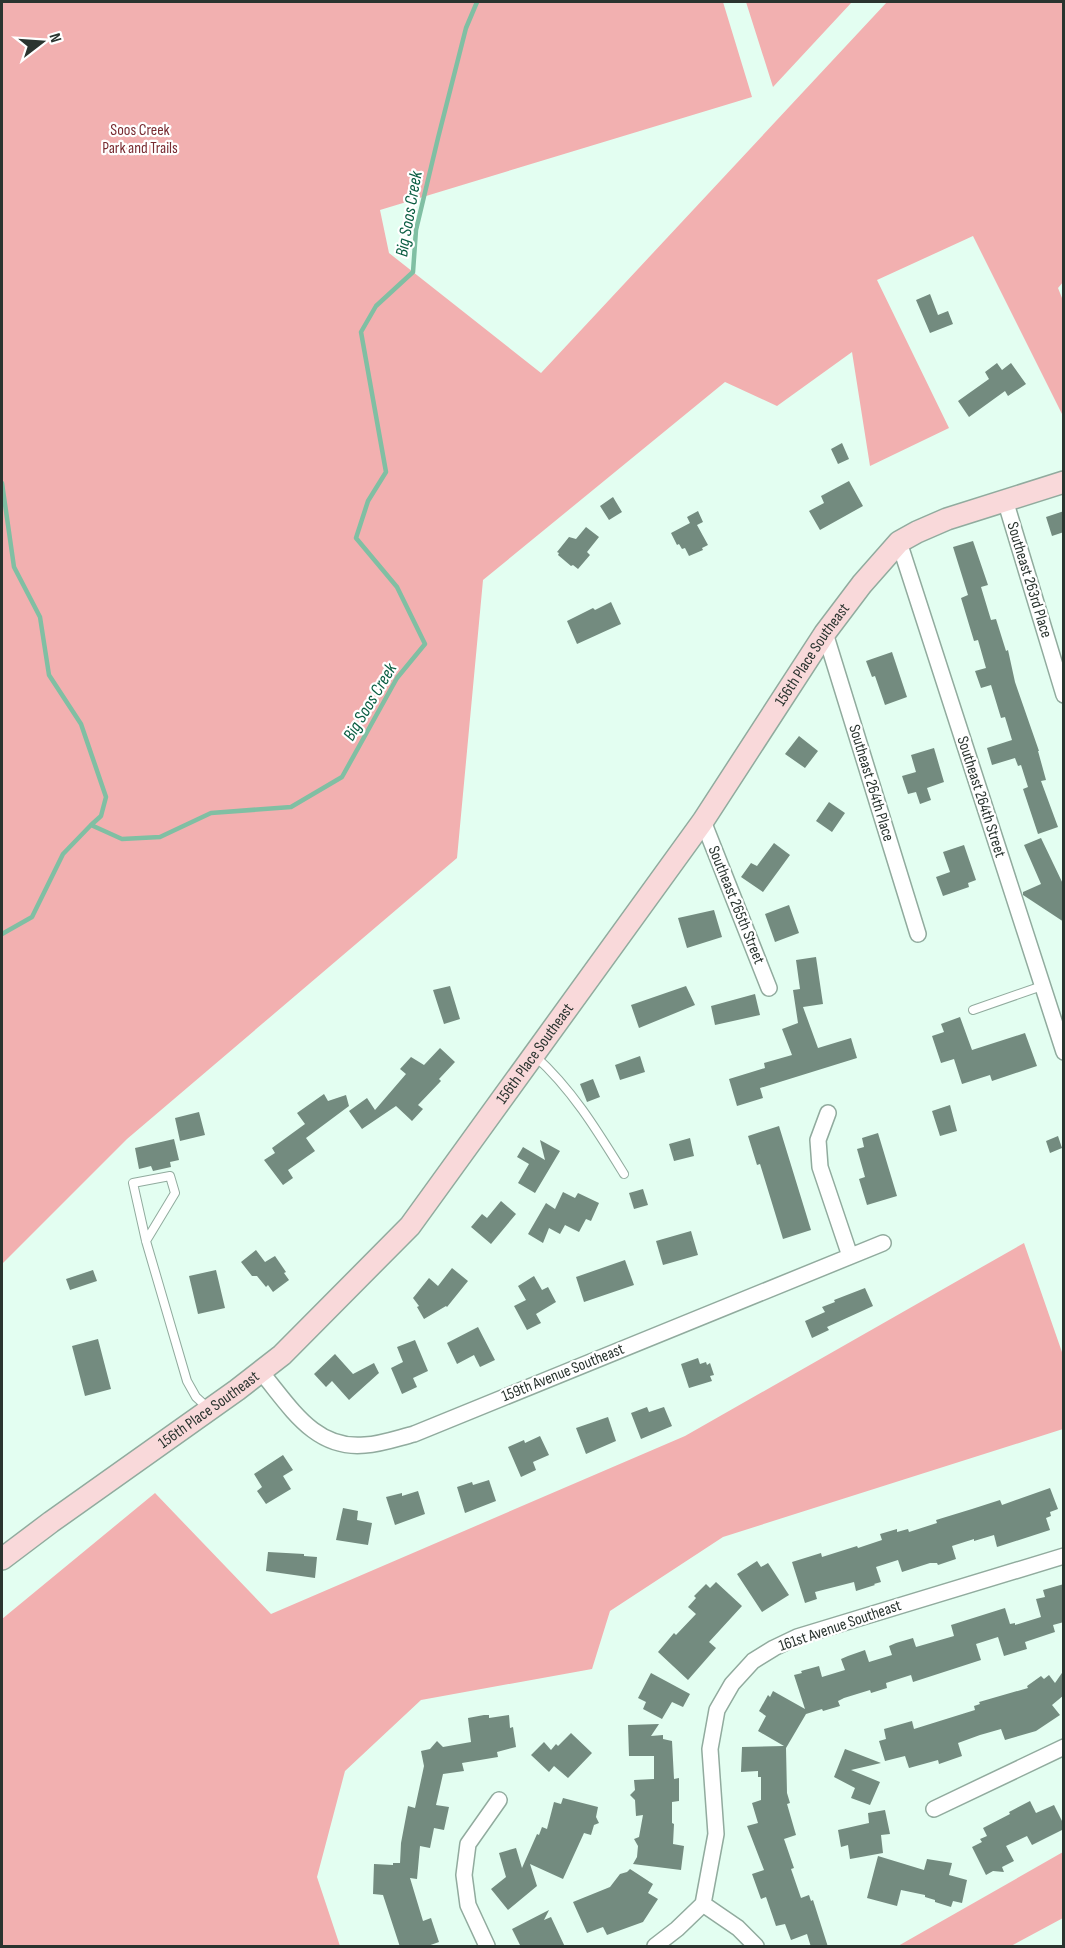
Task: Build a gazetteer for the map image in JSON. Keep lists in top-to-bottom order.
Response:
{
  "streets": {
    "street": [
      "Southeast 263rd Place",
      "156th Place Southeast",
      "Southeast 264th Place",
      "Southeast 264th Street",
      "Southeast 265th Street",
      "159th Avenue Southeast",
      "161st Avenue Southeast"
    ]
  },
  "crossings": [
    ["Southeast 263rd Place", "156th Place Southeast"],
    ["156th Place Southeast", "Southeast 264th Place"],
    ["156th Place Southeast", "Southeast 264th Street"],
    ["156th Place Southeast", "Southeast 265th Street"],
    ["156th Place Southeast", "159th Avenue Southeast"]
  ],
  "water": ["Big Soos Creek"],
  "parks": ["Soos Creek Park and Trails"],
  "north": "right"
}
